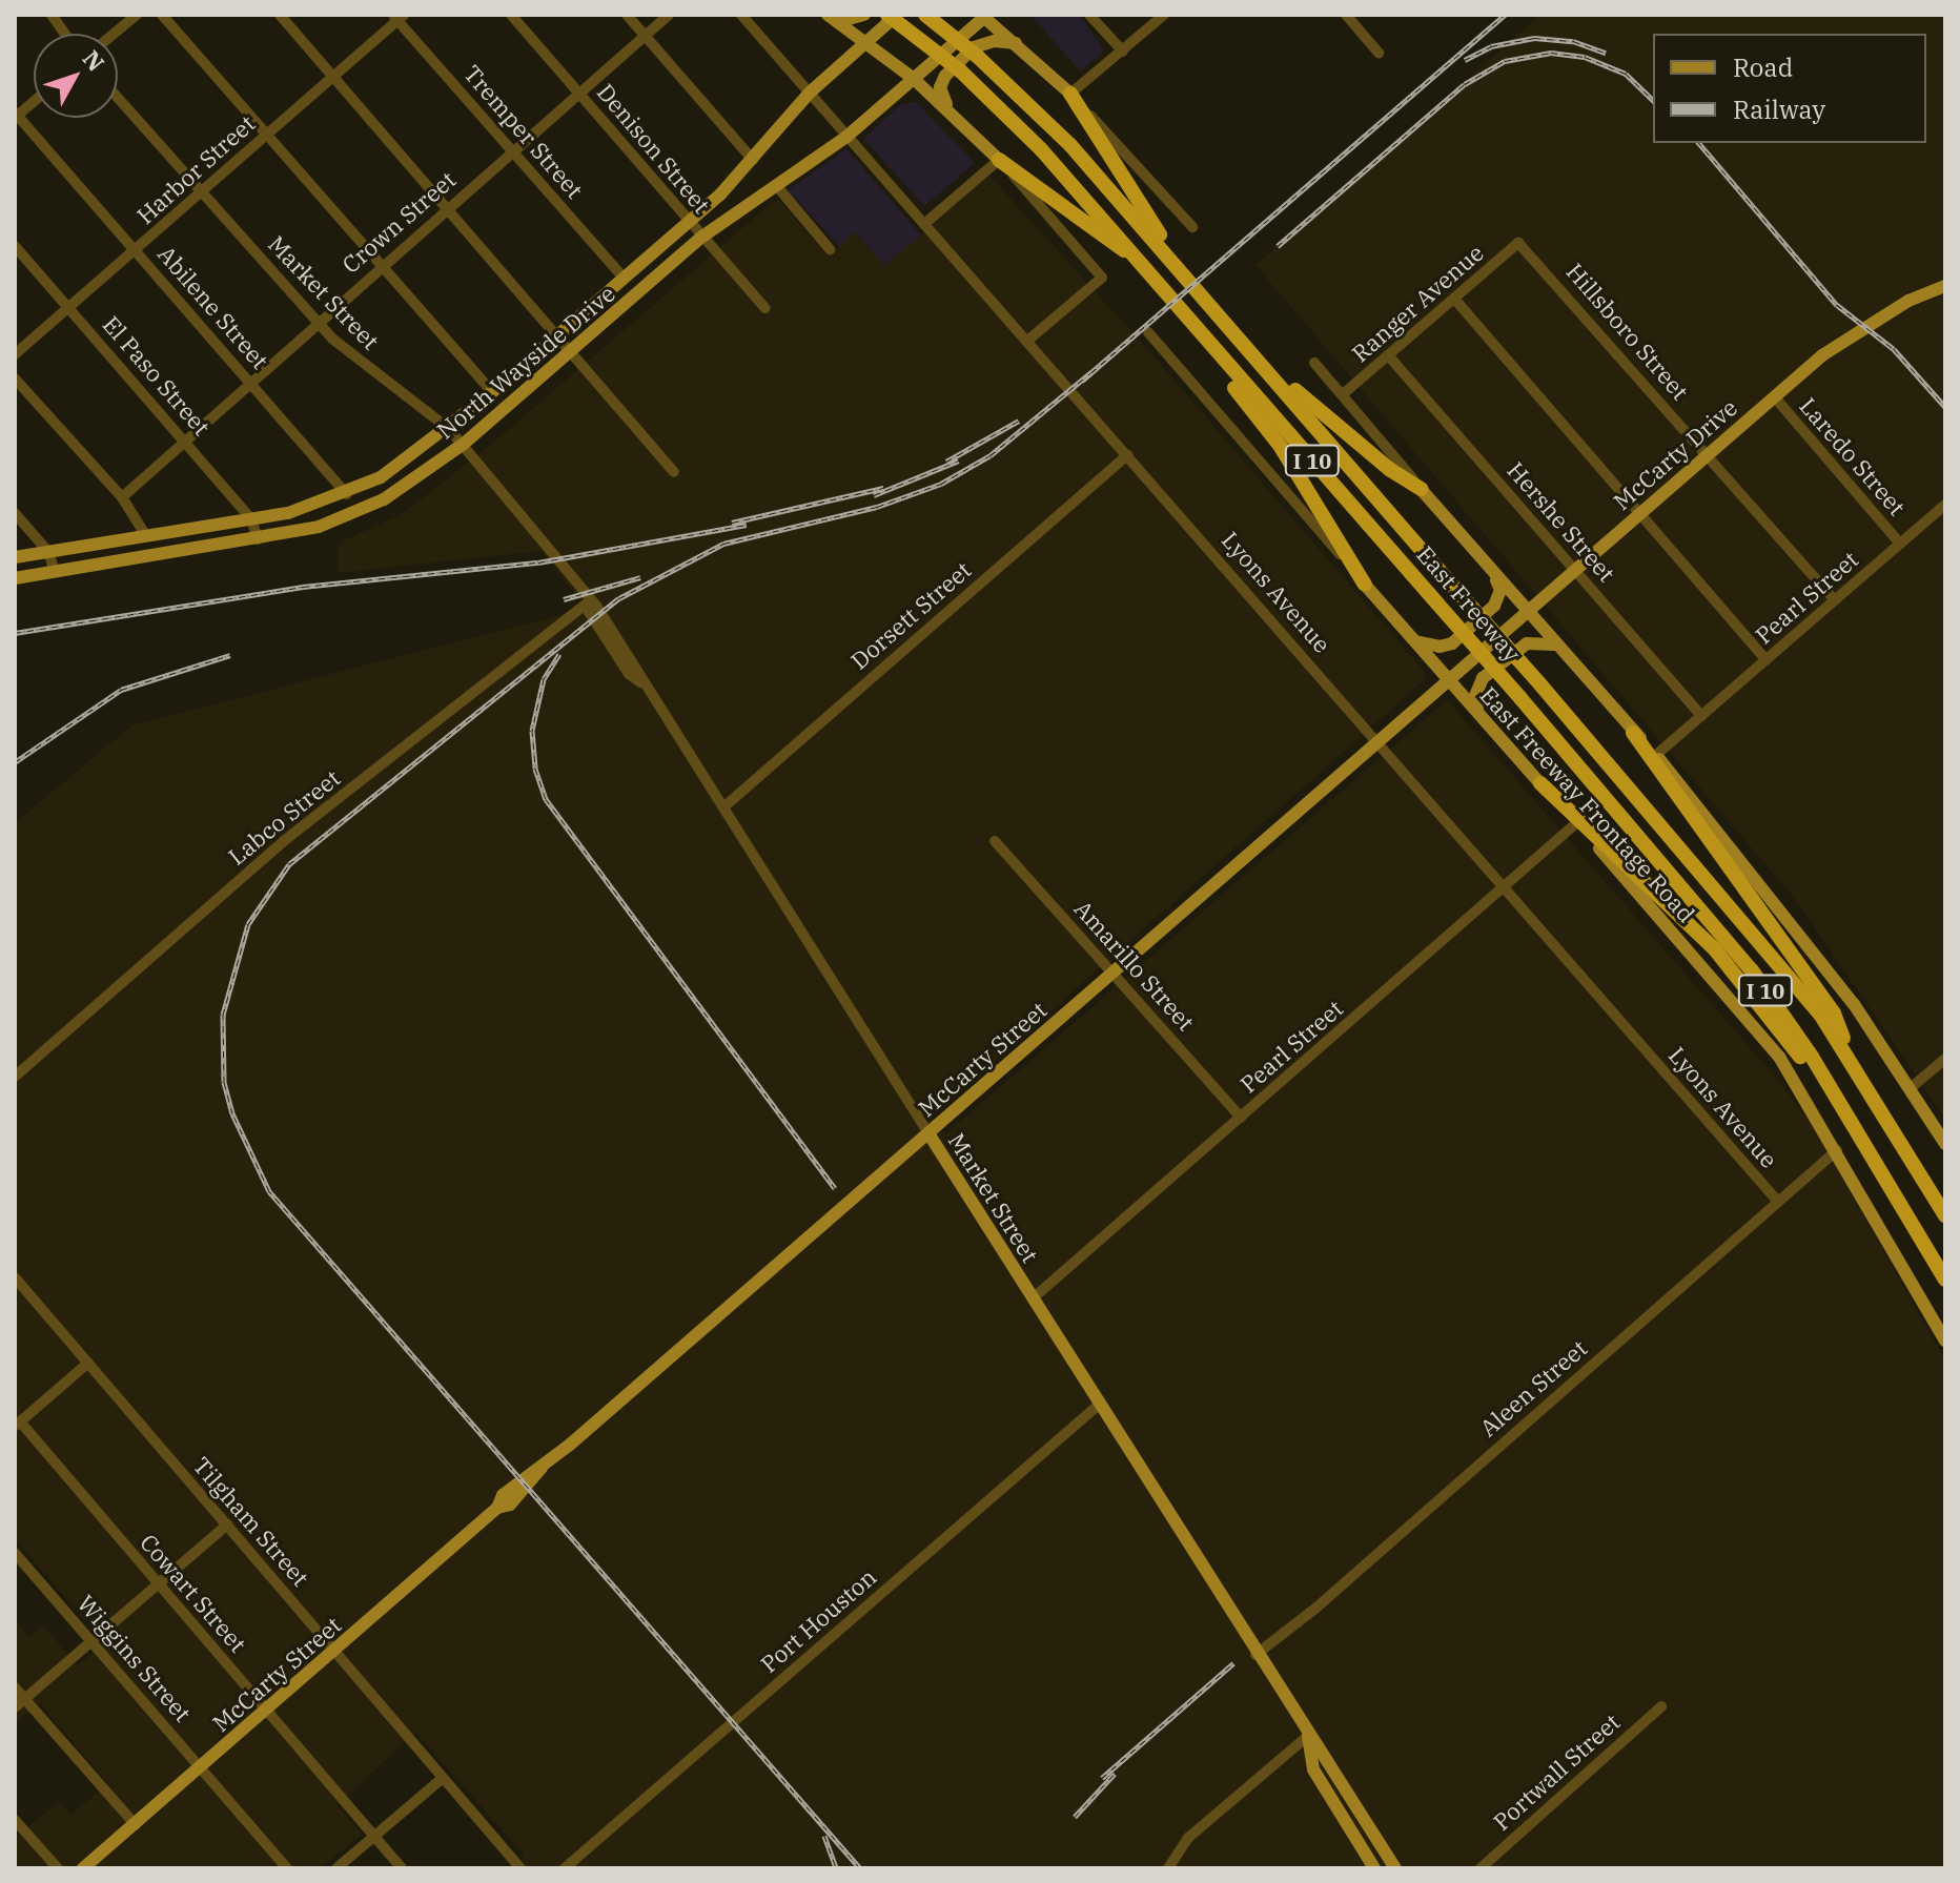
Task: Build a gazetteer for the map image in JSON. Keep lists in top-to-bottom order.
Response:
{
  "streets": {
    "highway": ["I 10", "East Freeway"],
    "main road": [
      "Market Street",
      "North Wayside Drive",
      "McCarty Drive",
      "East Freeway Frontage Road",
      "McCarty Street"
    ],
    "street": [
      "Tremper Street",
      "Denison Street",
      "Harbor Street",
      "Crown Street",
      "Ranger Avenue",
      "Abilene Street",
      "Hillsboro Street",
      "El Paso Street",
      "Laredo Street",
      "Hershe Street",
      "Lyons Avenue",
      "Pearl Street",
      "Dorsett Street",
      "Labco Street",
      "Amarillo Street",
      "Aleen Street",
      "Tilgham Street",
      "Cowart Street",
      "Port Houston",
      "Wiggins Street",
      "Portwall Street"
    ]
  },
  "crossings": [
    ["Tremper Street", "Harbor Street"],
    ["Tremper Street", "Crown Street"],
    ["Tremper Street", "North Wayside Drive"],
    ["Denison Street", "Crown Street"],
    ["Denison Street", "North Wayside Drive"],
    ["Harbor Street", "Market Street"],
    ["Harbor Street", "Abilene Street"],
    ["Harbor Street", "El Paso Street"],
    ["Crown Street", "Market Street"],
    ["Crown Street", "Abilene Street"],
    ["Crown Street", "El Paso Street"],
    ["Market Street", "North Wayside Drive"],
    ["Market Street", "Pearl Street"],
    ["Market Street", "Dorsett Street"],
    ["Market Street", "Labco Street"],
    ["Market Street", "McCarty Street"],
    ["Market Street", "Aleen Street"],
    ["Market Street", "Port Houston"],
    ["Ranger Avenue", "Hillsboro Street"],
    ["Ranger Avenue", "Hershe Street"],
    ["Abilene Street", "North Wayside Drive"],
    ["Hillsboro Street", "McCarty Drive"],
    ["Hillsboro Street", "Pearl Street"],
    ["North Wayside Drive", "El Paso Street"],
    ["North Wayside Drive", "Lyons Avenue"],
    ["McCarty Drive", "Laredo Street"],
    ["McCarty Drive", "Hershe Street"],
    ["McCarty Drive", "East Freeway Frontage Road"],
    ["McCarty Drive", "McCarty Street"],
    ["Laredo Street", "Pearl Street"],
    ["Hershe Street", "Pearl Street"],
    ["Lyons Avenue", "Pearl Street"],
    ["Lyons Avenue", "Dorsett Street"],
    ["Lyons Avenue", "McCarty Street"],
    ["Lyons Avenue", "Aleen Street"],
    ["Pearl Street", "East Freeway Frontage Road"],
    ["Pearl Street", "Amarillo Street"],
    ["East Freeway Frontage Road", "McCarty Street"],
    ["East Freeway Frontage Road", "Aleen Street"],
    ["Amarillo Street", "McCarty Street"],
    ["McCarty Street", "Tilgham Street"],
    ["McCarty Street", "Cowart Street"],
    ["McCarty Street", "Wiggins Street"]
  ],
  "legend": ["Road", "Railway"],
  "north": "top right"
}
